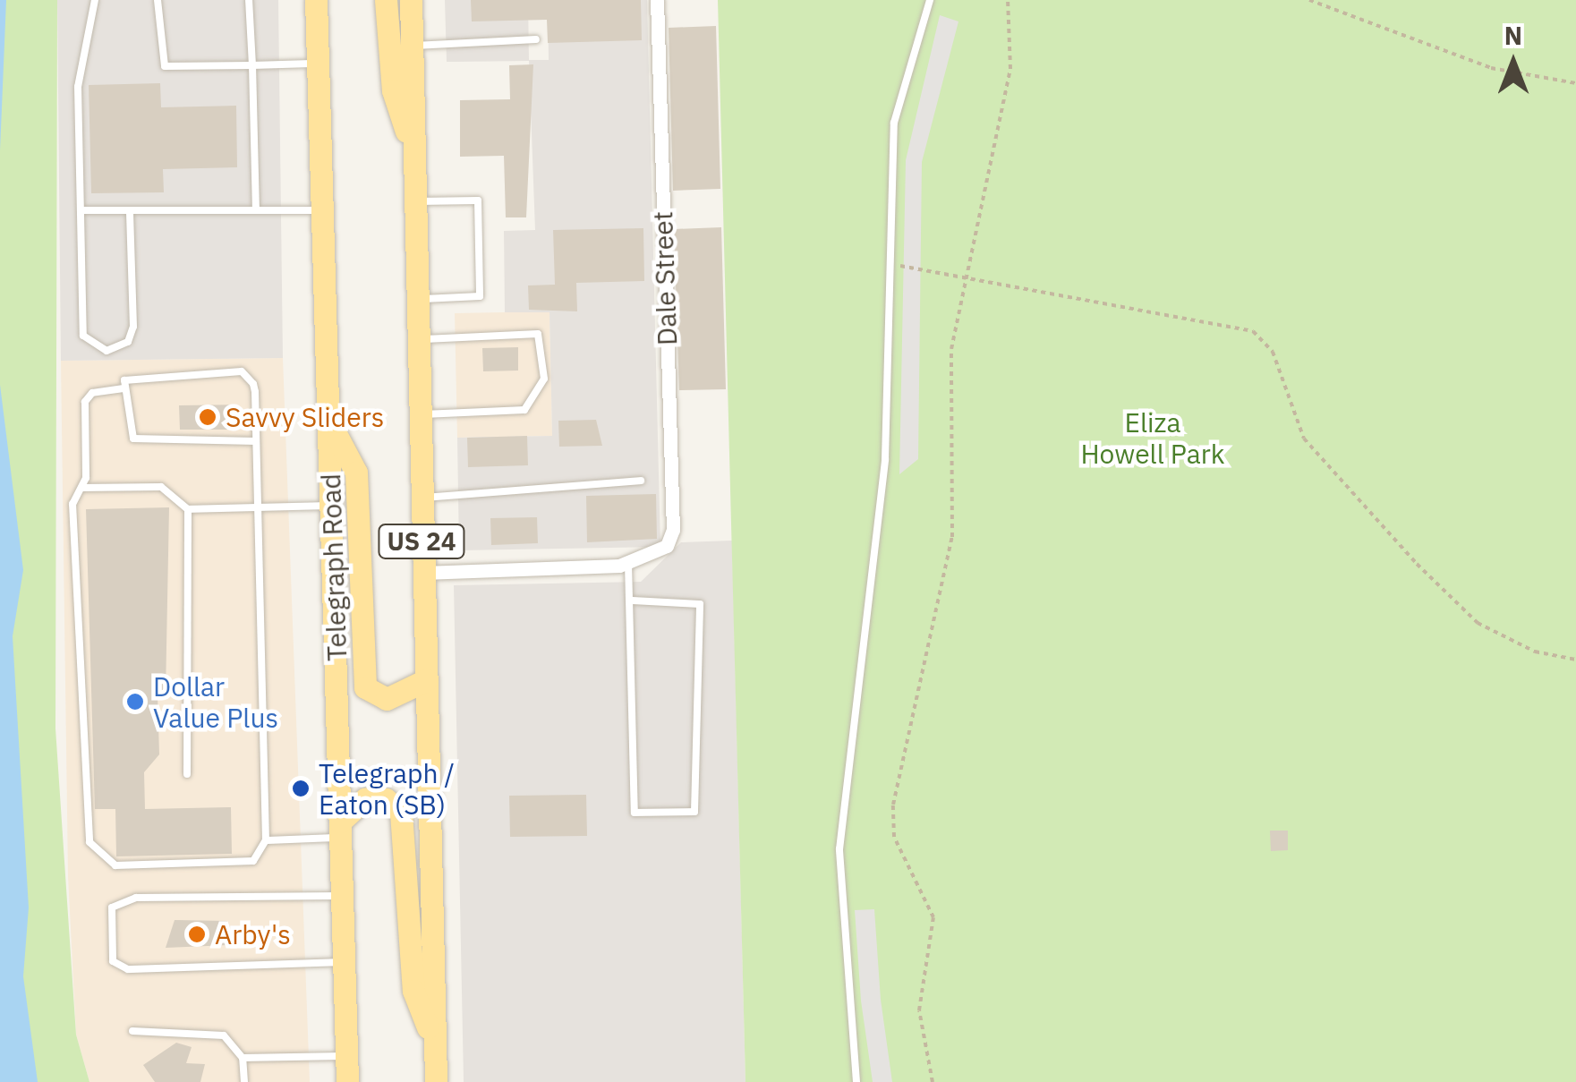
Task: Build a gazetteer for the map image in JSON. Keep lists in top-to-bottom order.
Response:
{
  "streets": {
    "main road": ["US 24", "Telegraph Road"],
    "street": ["Dale Street"]
  },
  "parks": ["Eliza Howell Park"],
  "places": [
    "Savvy Sliders",
    "Dollar Value Plus",
    "Telegraph / Eaton (SB)",
    "Arby's"
  ],
  "north": "top"
}
